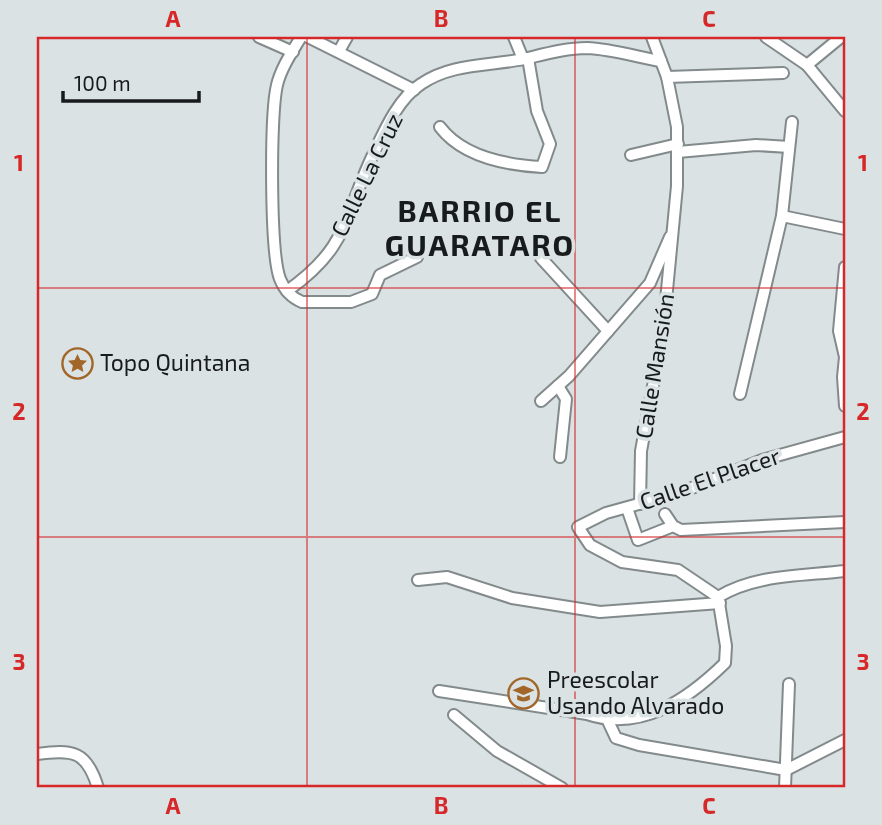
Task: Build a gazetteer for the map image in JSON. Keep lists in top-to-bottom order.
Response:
{
  "streets": {
    "street": ["Calle La Cruz", "Calle Mansión", "Calle El Placer"]
  },
  "crossings": [
    ["Calle La Cruz", "Calle Mansión"],
    ["Calle Mansión", "Calle El Placer"]
  ],
  "districts": ["BARRIO EL GUARATARO"],
  "places": {
    "place": ["Topo Quintana"],
    "school or university": ["Preescolar Usando Alvarado"]
  },
  "scale_bar": "100 m",
  "grid": {
    "columns": ["A", "B", "C"],
    "rows": ["1", "2", "3"]
  }
}
